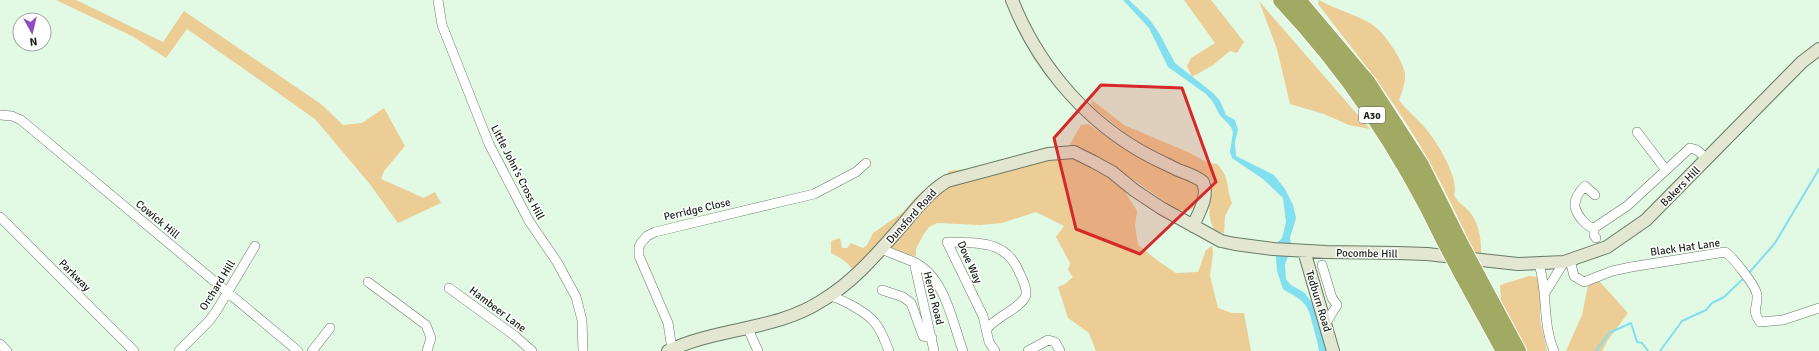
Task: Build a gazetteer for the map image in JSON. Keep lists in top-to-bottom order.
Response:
{
  "streets": {
    "highway": ["A30"],
    "main road": [
      "Bakers Hill",
      "Dunsford Road",
      "Pocombe Hill",
      "Tedburn Road"
    ],
    "street": [
      "Little John's Cross Hill",
      "Perridge Close",
      "Cowick Hill",
      "Black Hat Lane",
      "Dove Way",
      "Parkway",
      "Orchard Hill",
      "Heron Road",
      "Hambeer Lane"
    ]
  },
  "crossings": [
    ["Bakers Hill", "Black Hat Lane"],
    ["Bakers Hill", "Pocombe Hill"],
    ["Perridge Close", "Dunsford Road"],
    ["Dunsford Road", "Pocombe Hill"],
    ["Dunsford Road", "Heron Road"],
    ["Cowick Hill", "Orchard Hill"],
    ["Black Hat Lane", "Pocombe Hill"],
    ["Pocombe Hill", "Tedburn Road"]
  ],
  "north": "bottom"
}
